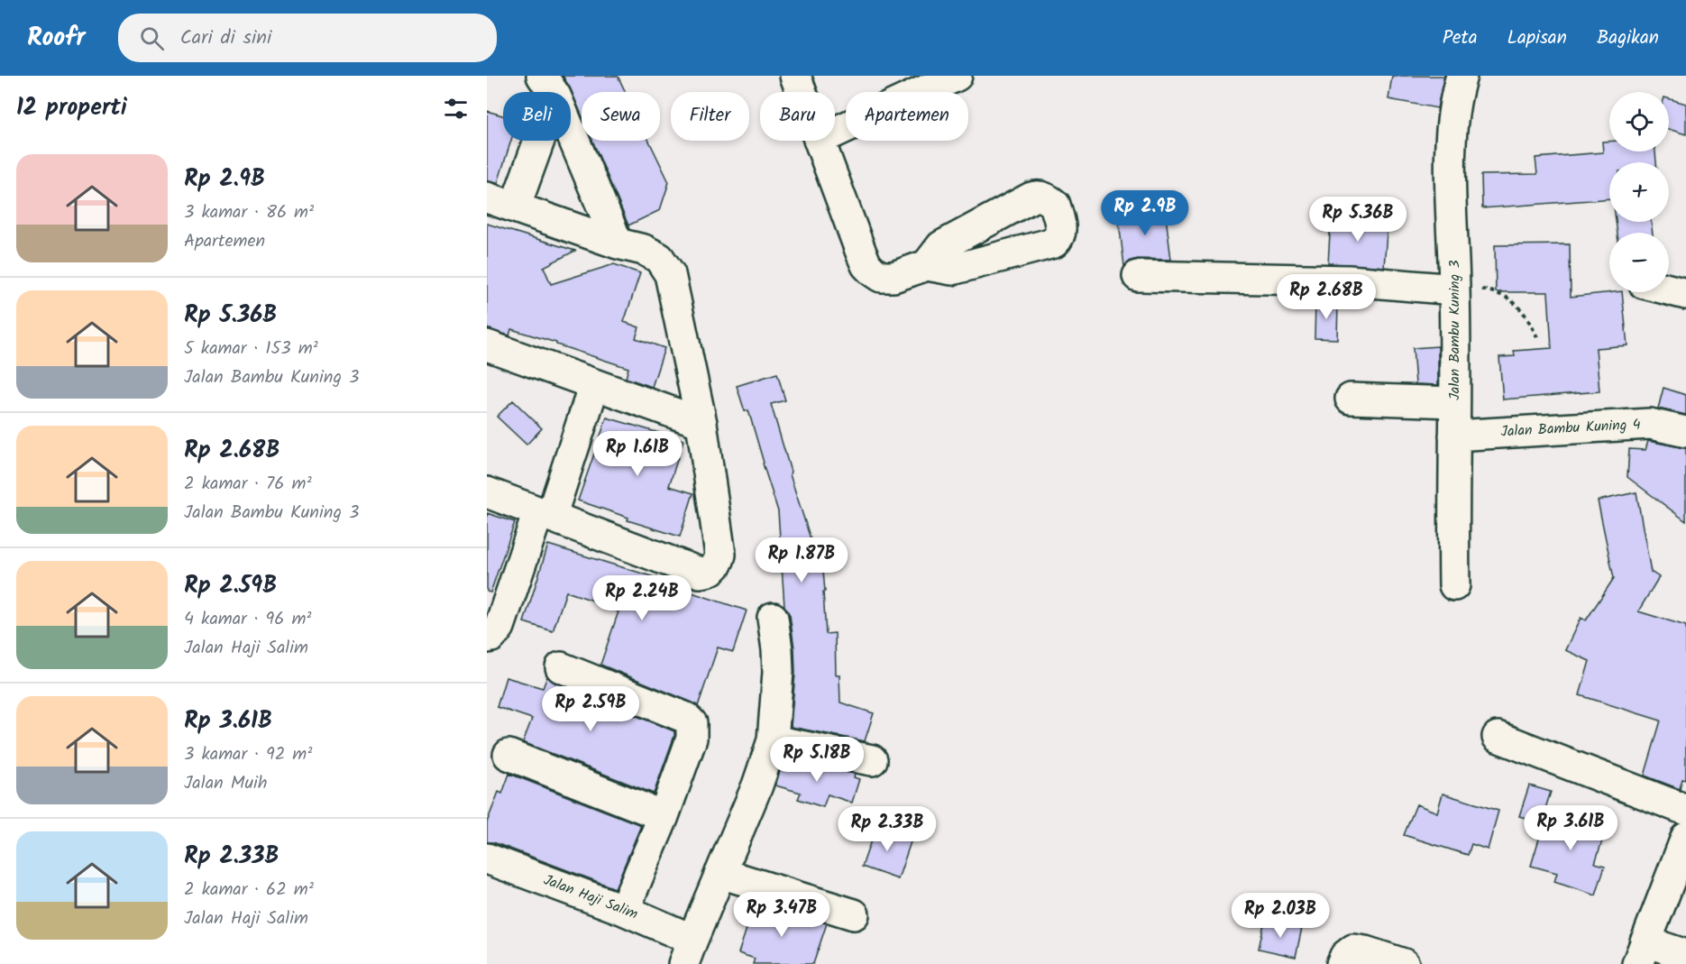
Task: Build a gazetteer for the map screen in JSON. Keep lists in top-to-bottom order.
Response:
{
  "streets": {
    "street": ["Jalan Bambu Kuning 3", "Jalan Bambu Kuning 4", "Jalan Haji Salim"]
  },
  "crossings": [
    ["Jalan Bambu Kuning 3", "Jalan Bambu Kuning 4"]
  ],
  "page": {
    "header": "Roofr",
    "search": "Cari di sini",
    "nav": ["Peta", "Lapisan", "Bagikan"],
    "heading": "12 properti",
    "map_buttons": ["+", "−"],
    "chip": [
      "Beli",
      "Sewa",
      "Filter",
      "Baru",
      "Apartemen"
    ],
    "list": [
      {
        "name": "Rp 2.9B",
        "note": "3 kamar · 86 m² · Apartemen"
      },
      {
        "name": "Rp 5.36B",
        "note": "5 kamar · 153 m² · Jalan Bambu Kuning 3"
      },
      {
        "name": "Rp 2.68B",
        "note": "2 kamar · 76 m² · Jalan Bambu Kuning 3"
      },
      {
        "name": "Rp 2.59B",
        "note": "4 kamar · 96 m² · Jalan Haji Salim"
      },
      {
        "name": "Rp 3.61B",
        "note": "3 kamar · 92 m² · Jalan Muih"
      },
      {
        "name": "Rp 2.33B",
        "note": "2 kamar · 62 m² · Jalan Haji Salim"
      }
    ],
    "price": [
      "Rp 2.9B",
      "Rp 5.36B",
      "Rp 2.68B",
      "Rp 1.61B",
      "Rp 1.87B",
      "Rp 2.24B",
      "Rp 2.59B",
      "Rp 5.18B",
      "Rp 3.61B",
      "Rp 2.33B",
      "Rp 3.47B",
      "Rp 2.03B"
    ]
  }
}
